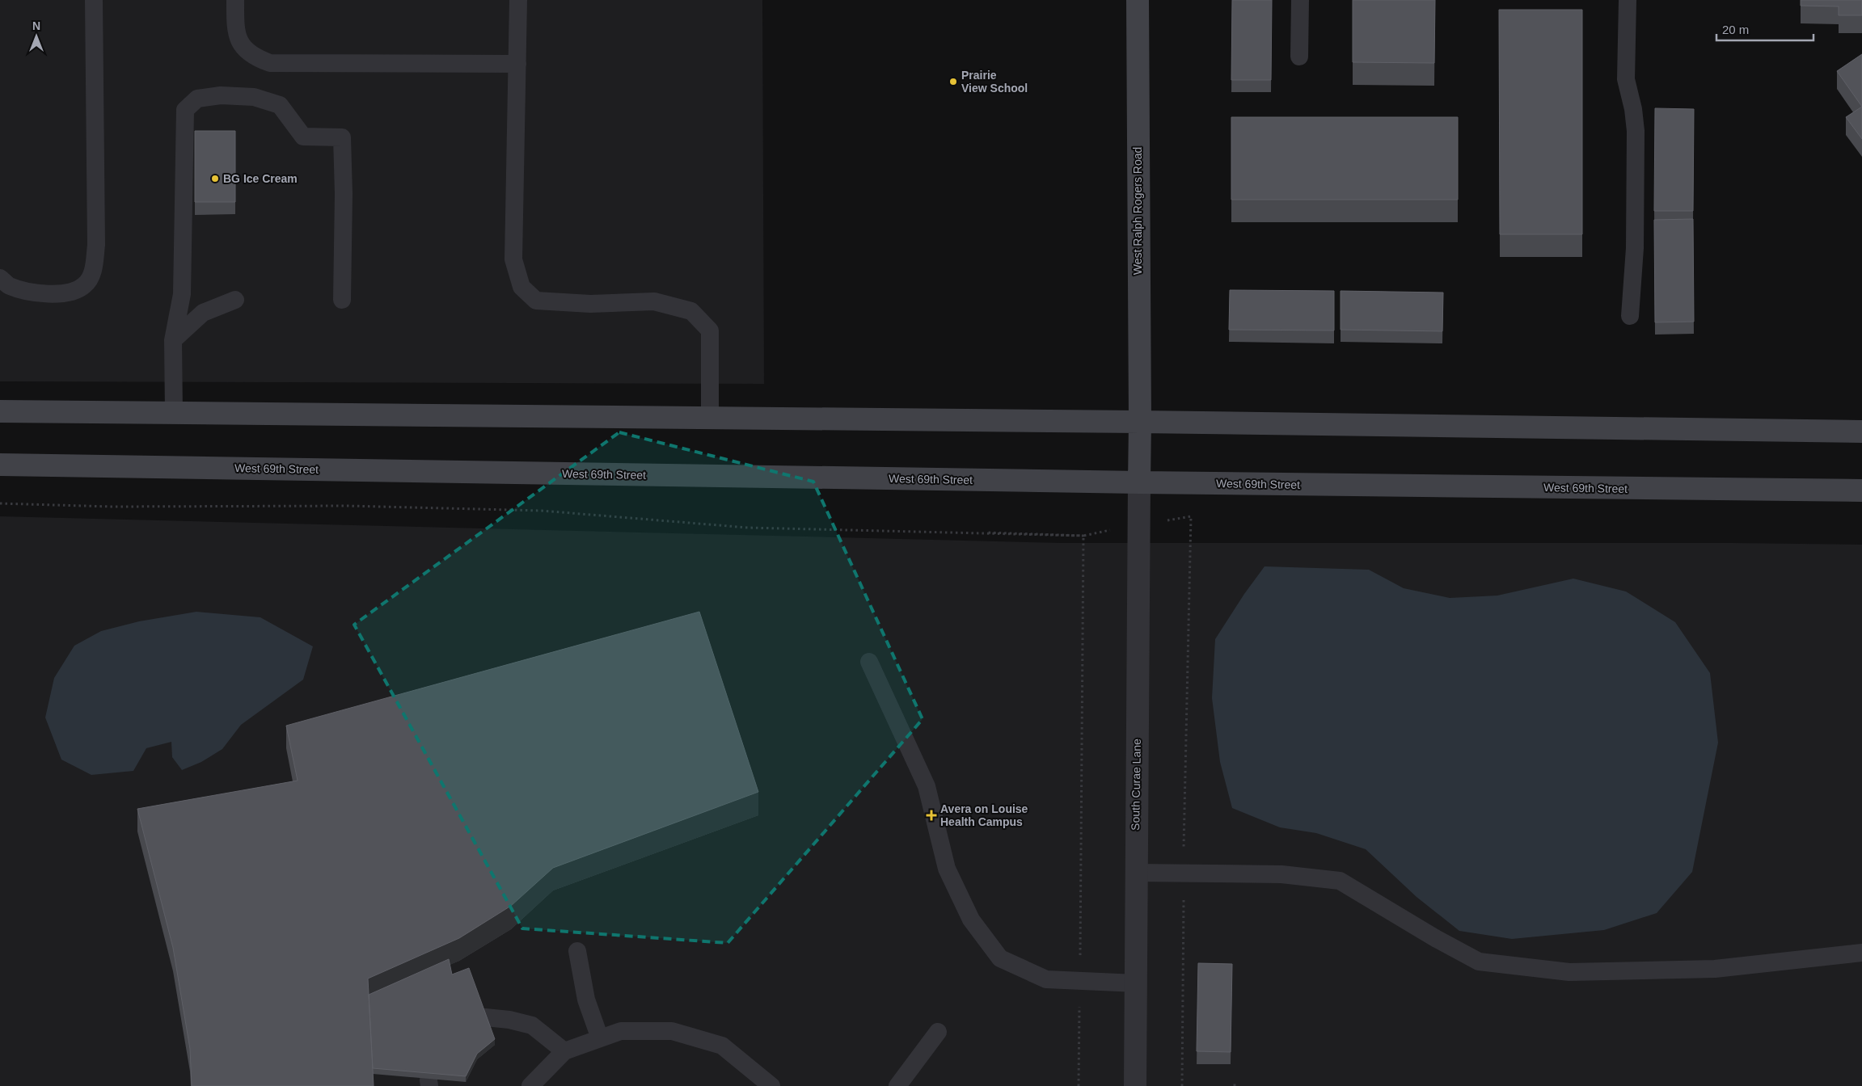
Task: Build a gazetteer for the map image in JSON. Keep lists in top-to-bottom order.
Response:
{
  "streets": {
    "main road": ["West Ralph Rogers Road", "West 69th Street"],
    "street": ["South Curae Lane"]
  },
  "crossings": [
    ["West Ralph Rogers Road", "West 69th Street"],
    ["West Ralph Rogers Road", "South Curae Lane"],
    ["West 69th Street", "South Curae Lane"]
  ],
  "places": {
    "other": ["Prairie View School", "BG Ice Cream"],
    "health": ["Avera on Louise Health Campus"]
  },
  "scale_bar": "20 m",
  "north": "top"
}
